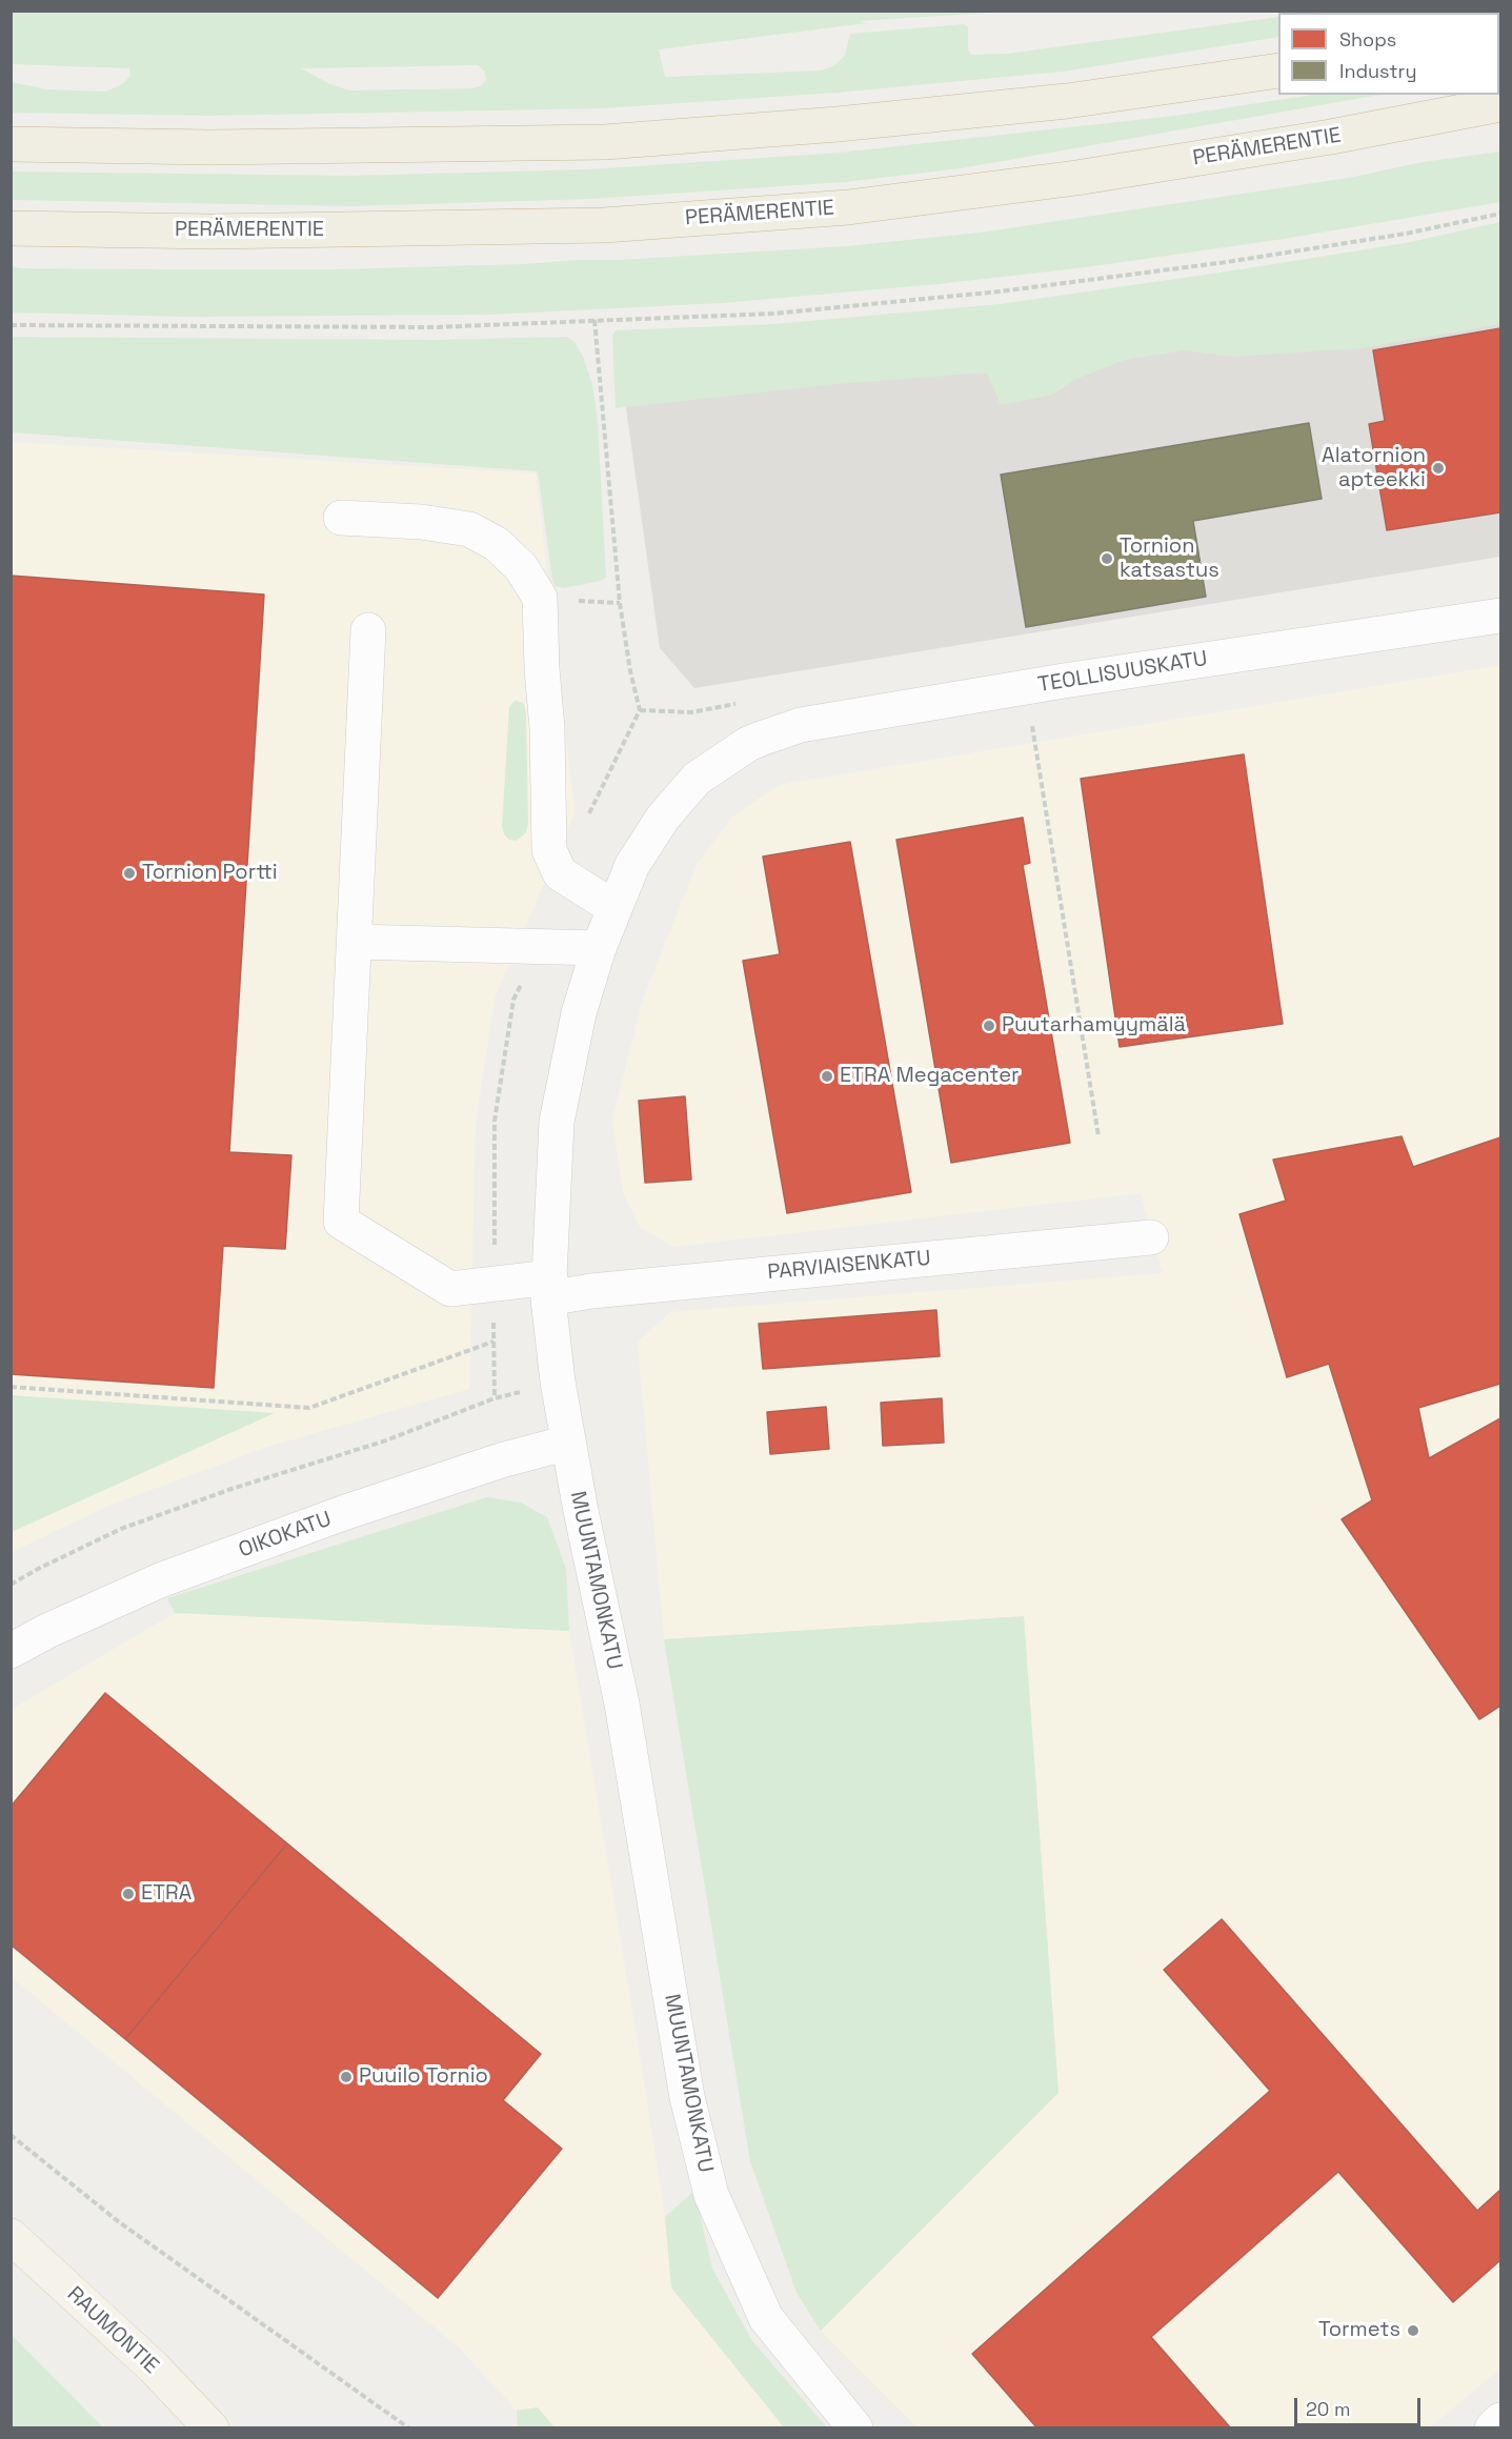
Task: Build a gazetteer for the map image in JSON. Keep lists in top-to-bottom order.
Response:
{
  "streets": {
    "highway": ["PERÄMERENTIE"],
    "main road": ["RAUMONTIE"],
    "street": [
      "TEOLLISUUSKATU",
      "PARVIAISENKATU",
      "OIKOKATU",
      "MUUNTAMONKATU"
    ]
  },
  "crossings": [
    ["TEOLLISUUSKATU", "MUUNTAMONKATU"],
    ["PARVIAISENKATU", "MUUNTAMONKATU"],
    ["OIKOKATU", "MUUNTAMONKATU"]
  ],
  "places": [
    "Alatornion apteekki",
    "Tornion katsastus",
    "Tornion Portti",
    "Puutarhamyymälä",
    "ETRA Megacenter",
    "ETRA",
    "Puuilo Tornio",
    "Tormets"
  ],
  "legend": ["Shops", "Industry"],
  "scale_bar": "20 m"
}
